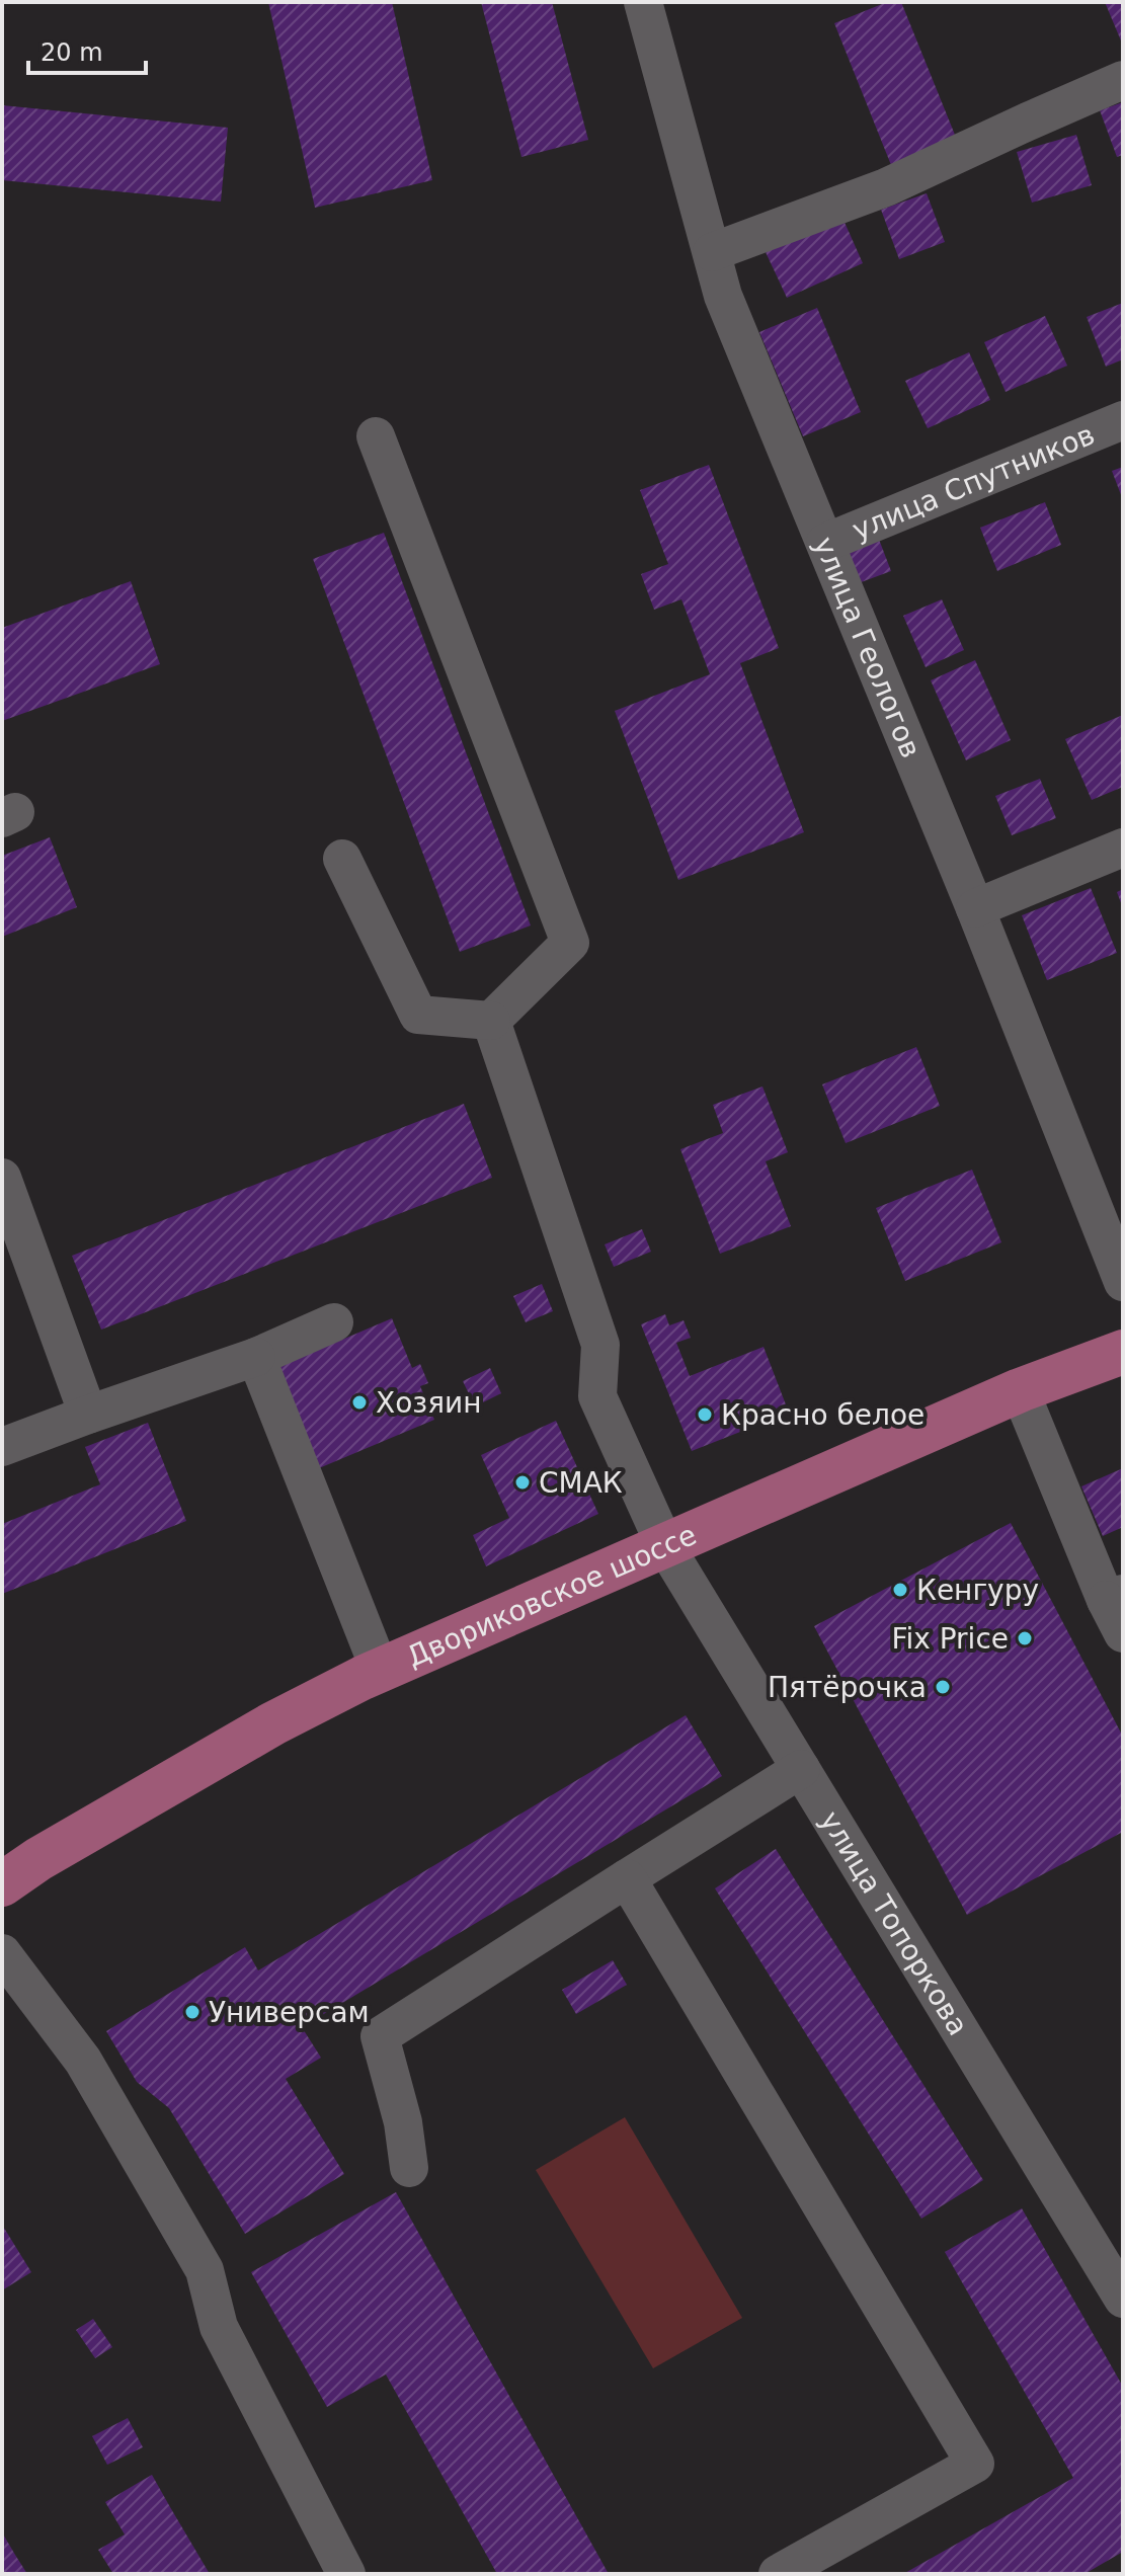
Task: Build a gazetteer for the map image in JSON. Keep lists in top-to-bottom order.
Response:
{
  "streets": {
    "main road": ["Двориковское шоссе"],
    "street": ["улица Спутников", "улица Геологов", "улица Топоркова"]
  },
  "crossings": [
    ["улица Спутников", "улица Геологов"],
    ["Двориковское шоссе", "улица Топоркова"]
  ],
  "places": [
    "Хозяин",
    "Красно белое",
    "СМАК",
    "Кенгуру",
    "Fix Price",
    "Пятёрочка",
    "Универсам"
  ],
  "scale_bar": "20 m"
}
